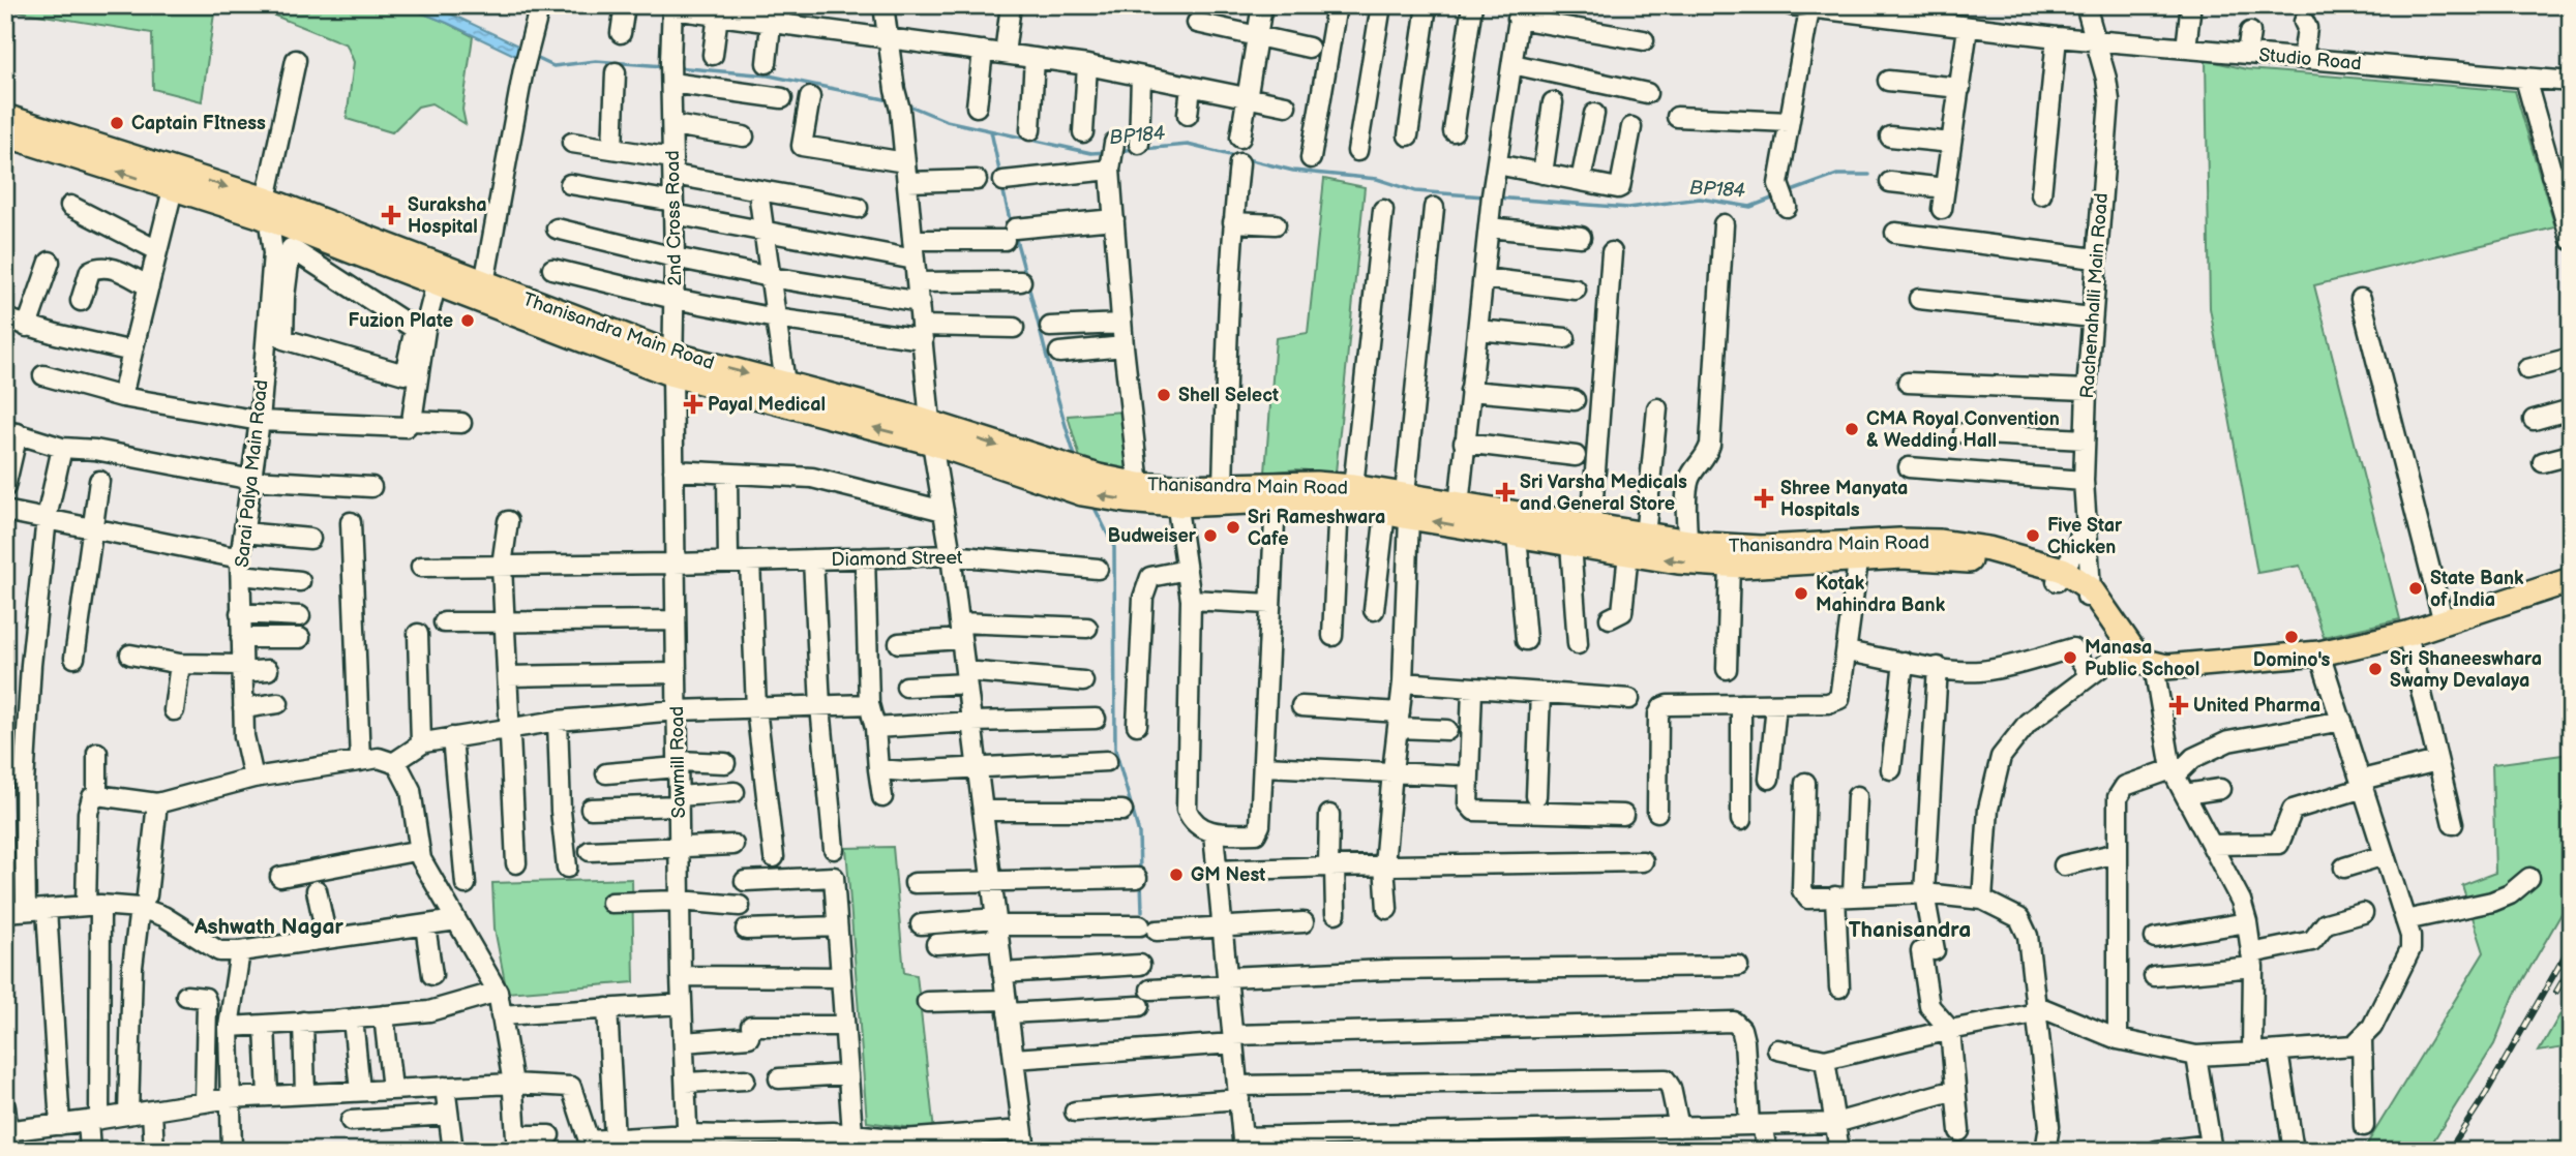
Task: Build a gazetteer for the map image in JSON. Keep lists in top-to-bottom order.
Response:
{
  "streets": {
    "main road": ["Thanisandra Main Road"],
    "street": [
      "Studio Road",
      "2nd Cross Road",
      "Rachenahalli Main Road",
      "Sarai Palya Main Road",
      "Diamond Street",
      "Sawmill Road"
    ]
  },
  "crossings": [
    ["Studio Road", "Rachenahalli Main Road"],
    ["2nd Cross Road", "Thanisandra Main Road"],
    ["2nd Cross Road", "Sawmill Road"],
    ["Rachenahalli Main Road", "Thanisandra Main Road"],
    ["Thanisandra Main Road", "Sawmill Road"]
  ],
  "districts": ["Ashwath Nagar", "Thanisandra"],
  "water": ["BP184"],
  "places": {
    "other": [
      "Captain FItness",
      "Fuzion Plate",
      "Shell Select",
      "CMA Royal Convention & Wedding Hall",
      "Sri Rameshwara Cafe",
      "Budweiser",
      "Five Star Chicken",
      "State Bank of India",
      "Kotak Mahindra Bank",
      "Domino's",
      "Manasa Public School",
      "Sri Shaneeswhara Swamy Devalaya",
      "GM Nest"
    ],
    "health": [
      "Suraksha Hospital",
      "Payal Medical",
      "Sri Varsha Medicals and General Store",
      "Shree Manyata Hospitals",
      "United Pharma"
    ]
  }
}
